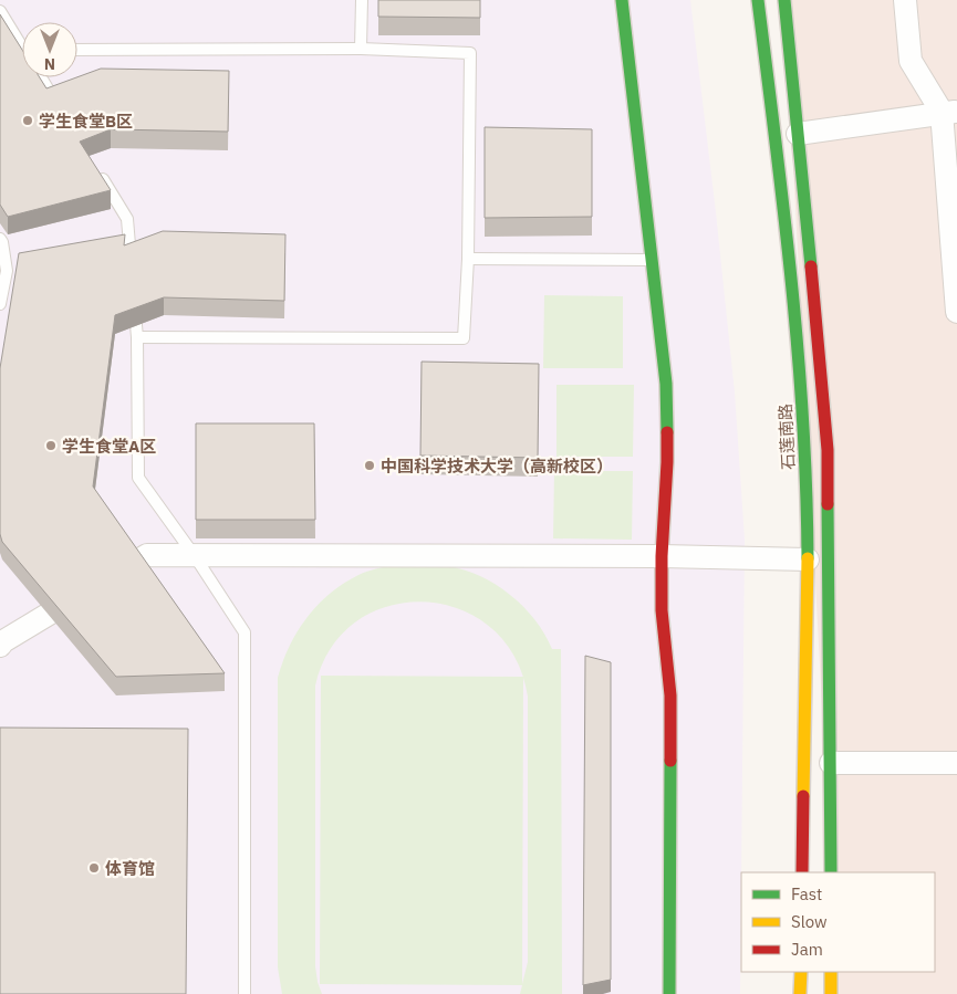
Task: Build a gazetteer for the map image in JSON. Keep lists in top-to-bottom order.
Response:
{
  "streets": {
    "street": ["石莲南路"]
  },
  "places": [
    "学生食堂B区",
    "学生食堂A区",
    "中国科学技术大学（高新校区）",
    "体育馆"
  ],
  "legend": ["Fast", "Slow", "Jam"],
  "north": "bottom"
}
